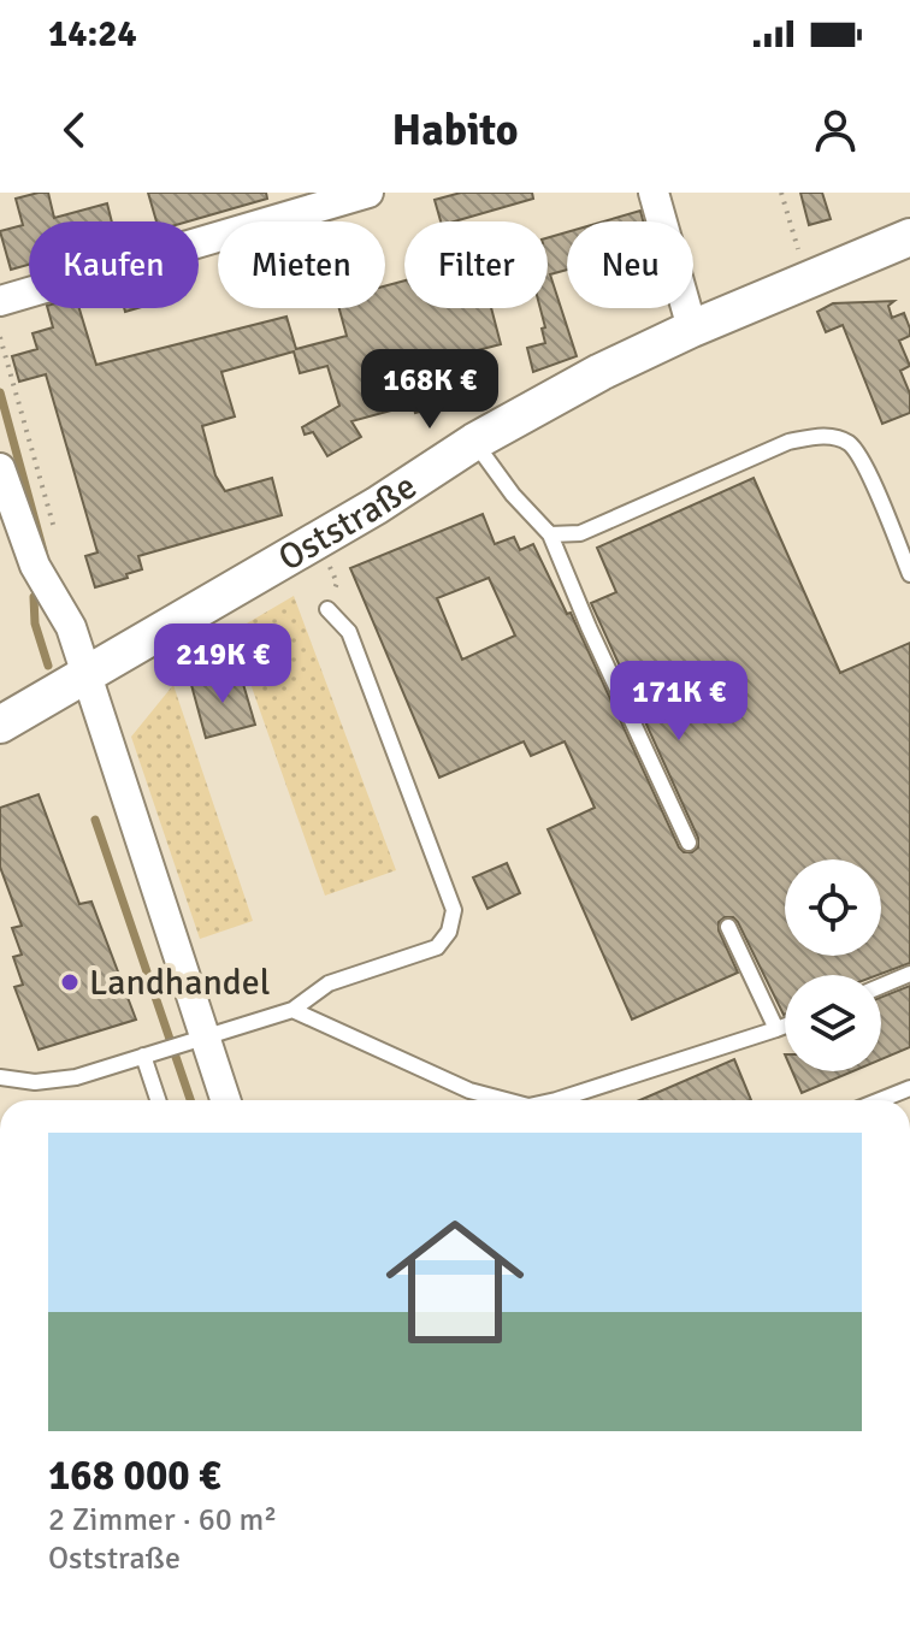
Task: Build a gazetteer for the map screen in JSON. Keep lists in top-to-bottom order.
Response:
{
  "streets": {
    "street": ["Oststraße"]
  },
  "places": ["Landhandel"],
  "page": {
    "status": "14:24",
    "header": "Habito",
    "chip": [
      "Kaufen",
      "Mieten",
      "Filter",
      "Neu"
    ],
    "price": ["168K €", "219K €", "171K €"],
    "list": [
      {
        "name": "168 000 €",
        "note": "2 Zimmer · 60 m² · Oststraße"
      }
    ]
  }
}
